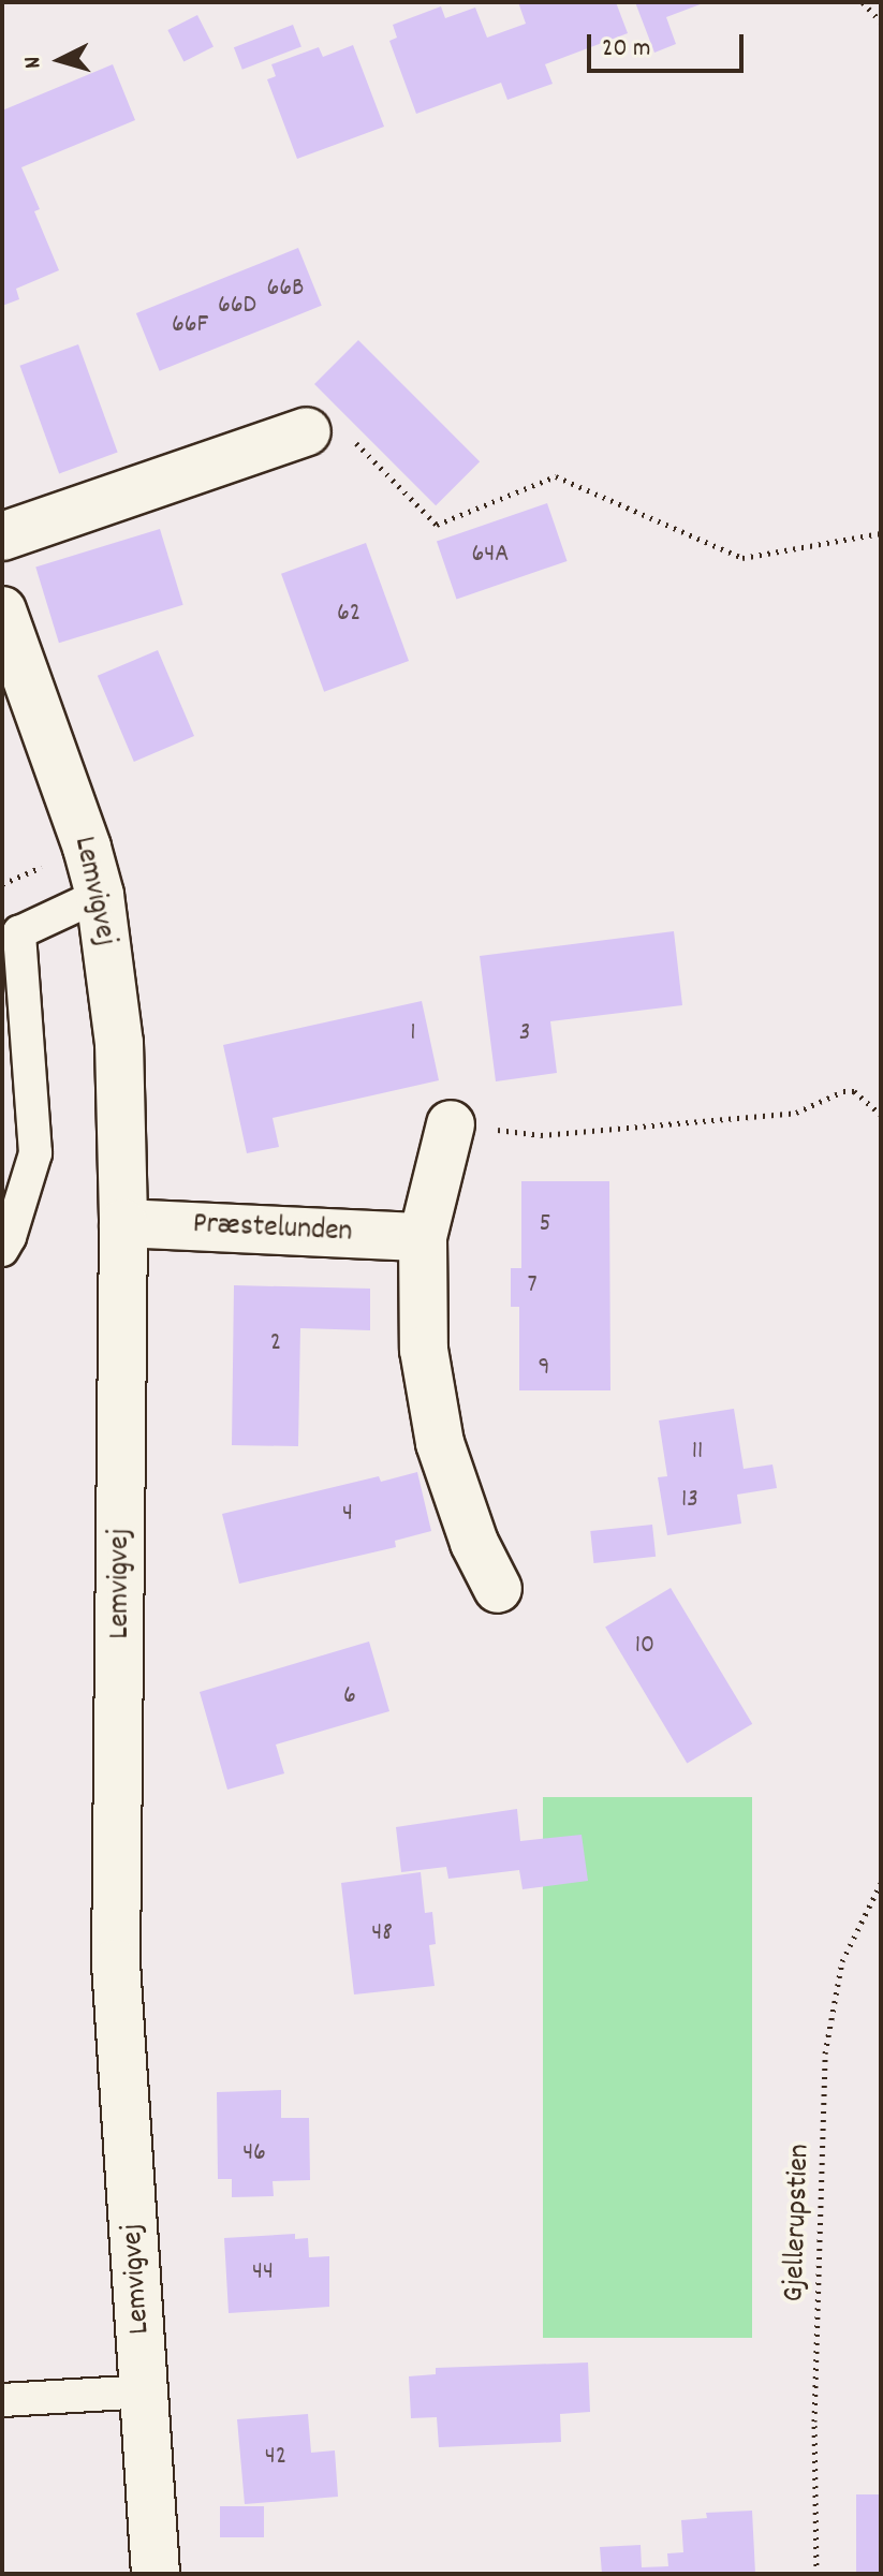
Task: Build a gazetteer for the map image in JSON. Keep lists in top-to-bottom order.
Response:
{
  "streets": {
    "street": ["Lemvigvej", "Præstelunden"],
    "path": ["Gjellerupstien"]
  },
  "crossings": [
    ["Lemvigvej", "Præstelunden"]
  ],
  "house_numbers": [
    "66B",
    "66D",
    "66F",
    "64A",
    "62",
    "1",
    "3",
    "5",
    "7",
    "2",
    "9",
    "11",
    "13",
    "4",
    "10",
    "6",
    "48",
    "46",
    "44",
    "42"
  ],
  "scale_bar": "20 m",
  "north": "left"
}
